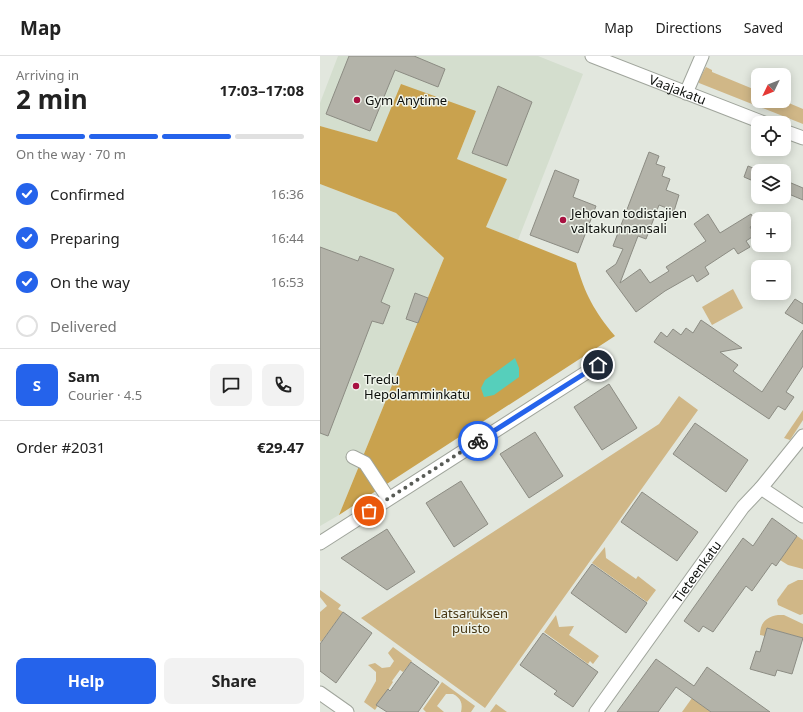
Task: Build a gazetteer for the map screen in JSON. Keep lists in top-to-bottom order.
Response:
{
  "streets": {
    "street": ["Vaajakatu", "Tieteenkatu"]
  },
  "parks": ["Latsaruksen puisto"],
  "places": ["Gym Anytime", "Jehovan todistajien valtakunnansali", "Tredu Hepolamminkatu"],
  "north": "bottom left",
  "page": {
    "header": "Map",
    "nav": ["Map", "Directions", "Saved"],
    "heading": ["2 min", "Arriving in", "17:03–17:08"],
    "panel": [
      "Sam",
      "Courier · 4.5",
      "Order #2031",
      "€29.47"
    ],
    "map_buttons": ["+", "−"],
    "bar": "On the way · 70 m",
    "list": [
      ["Confirmed", "16:36"],
      ["Preparing", "16:44"],
      ["On the way", "16:53"],
      "Delivered"
    ],
    "round": "S",
    "buttons": ["Help", "Share"]
  }
}
